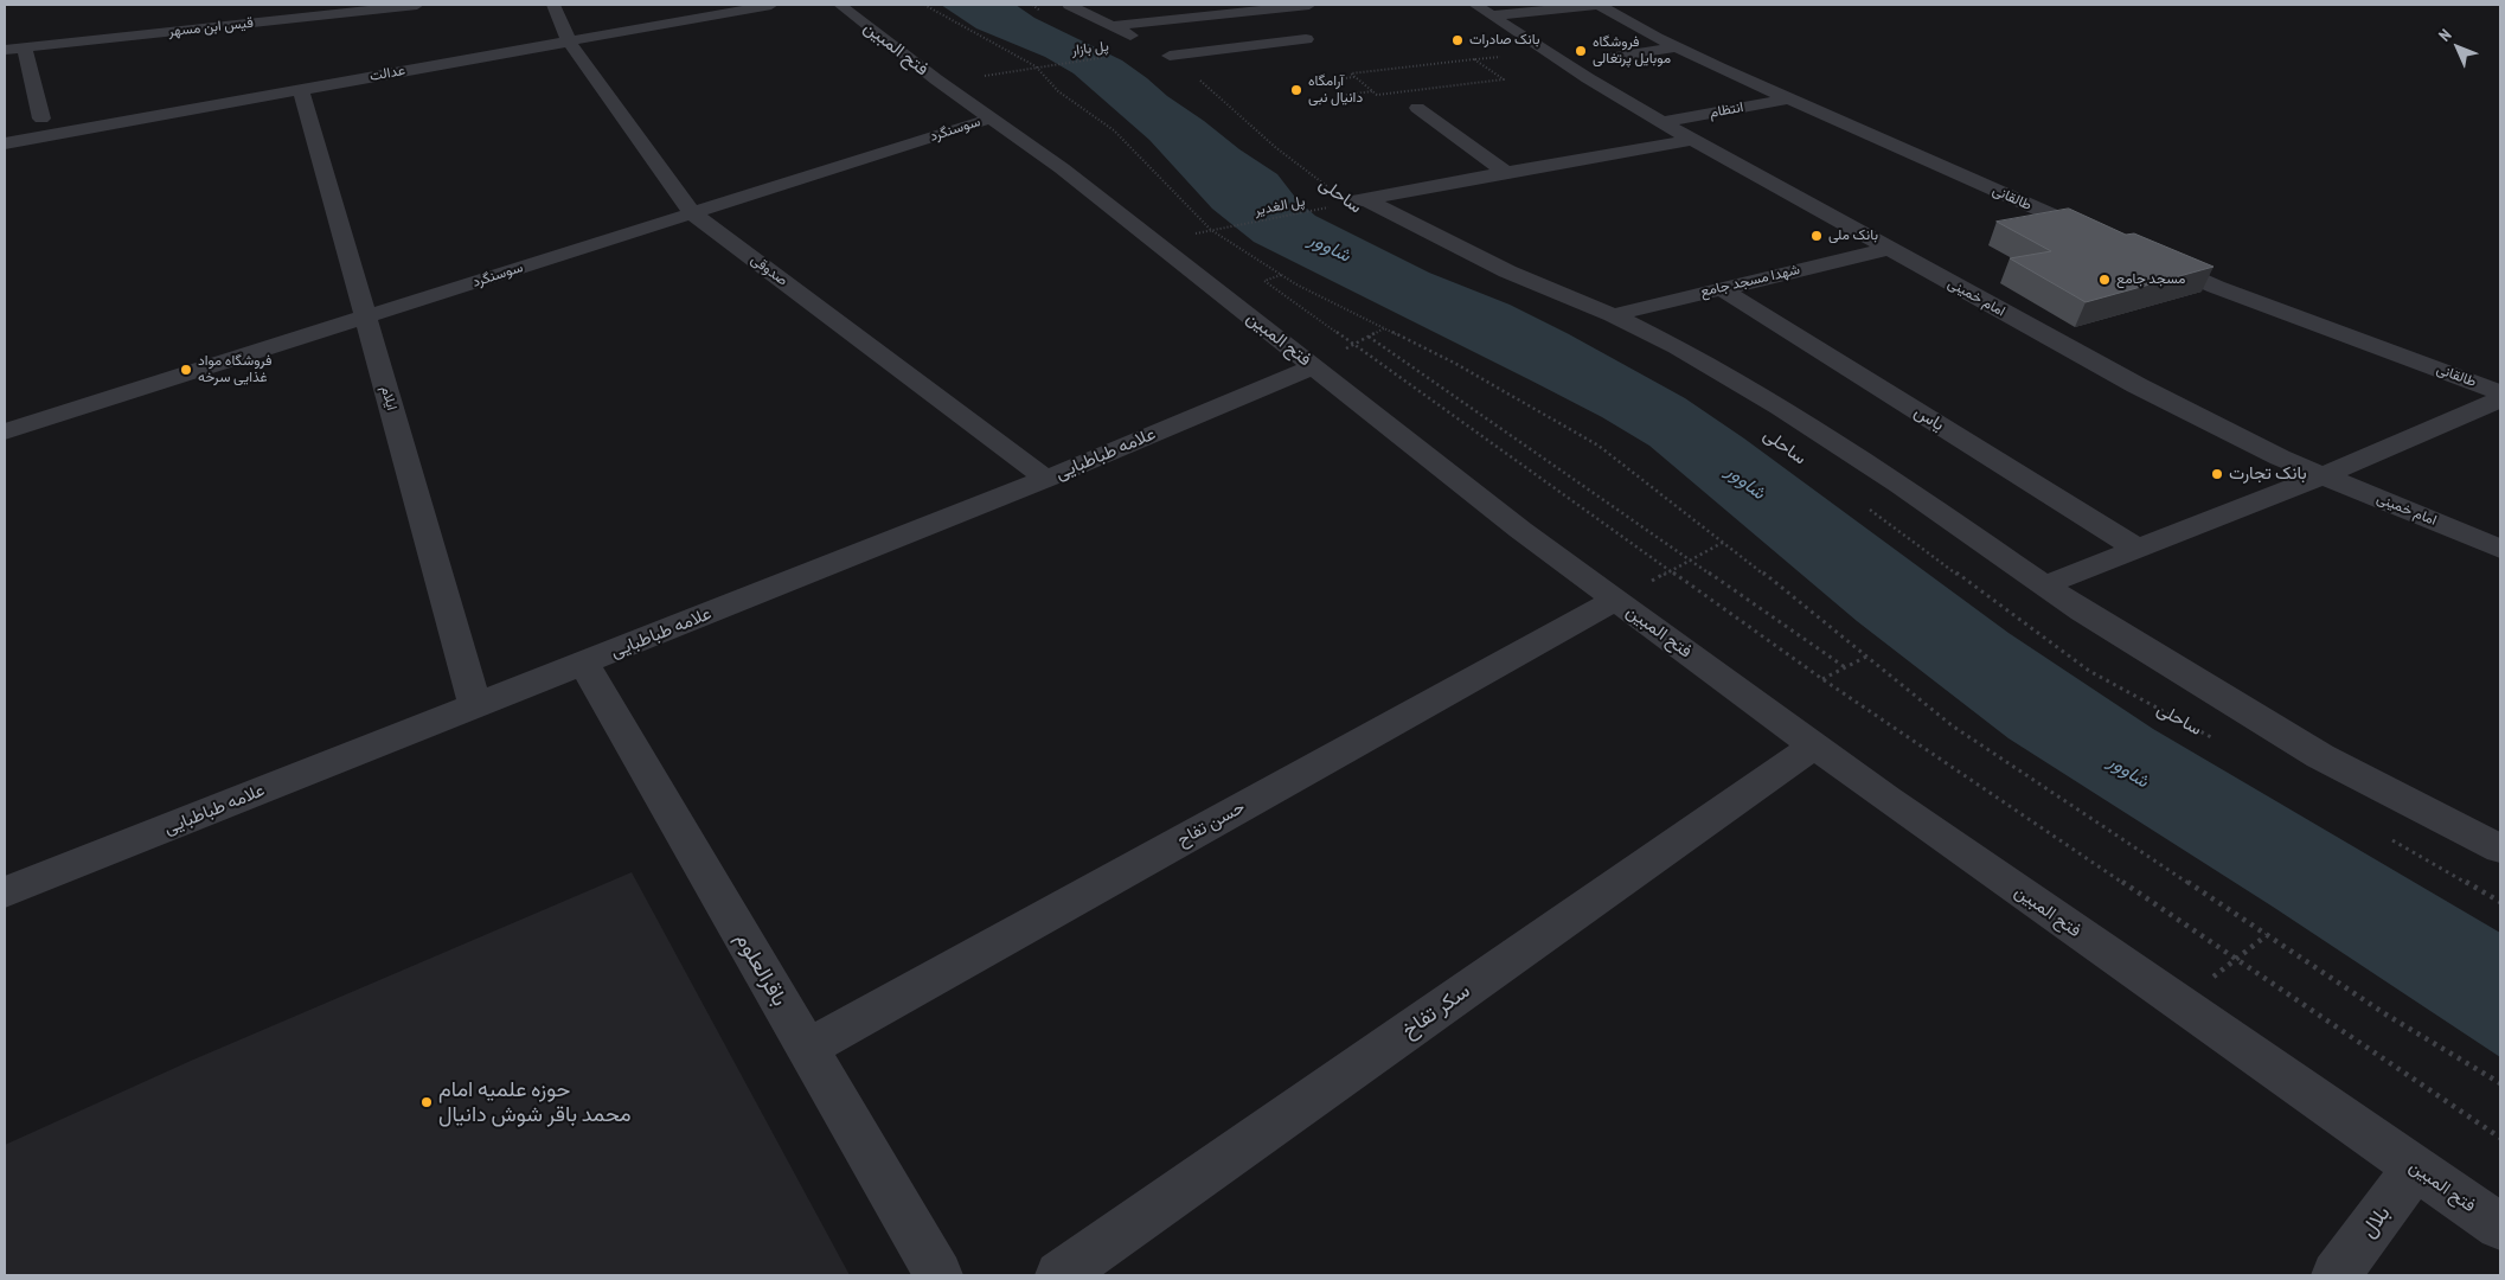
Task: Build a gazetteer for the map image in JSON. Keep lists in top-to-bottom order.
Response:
{
  "streets": {
    "street": [
      "قیس ابن مسهر",
      "فتح المبین",
      "عدالت",
      "انتظام",
      "سوسنگرد",
      "ساحلی",
      "طالقانی",
      "صدوقی",
      "شهدا مسجد جامع",
      "امام خمینی",
      "ایلام",
      "یاس",
      "علامه طباطبایی",
      "حسن تفاح",
      "باقرالعلوم",
      "سکر تفاخ",
      "بلال"
    ],
    "path": ["پل بازار", "پل الغدیر"]
  },
  "crossings": [
    ["فتح المبین", "پل بازار"],
    ["فتح المبین", "سوسنگرد"],
    ["فتح المبین", "علامه طباطبایی"],
    ["فتح المبین", "حسن تفاح"],
    ["فتح المبین", "سکر تفاخ"],
    ["فتح المبین", "بلال"],
    ["عدالت", "صدوقی"],
    ["عدالت", "ایلام"],
    ["انتظام", "طالقانی"],
    ["انتظام", "امام خمینی"],
    ["سوسنگرد", "صدوقی"],
    ["سوسنگرد", "ایلام"],
    ["ساحلی", "پل الغدیر"],
    ["ساحلی", "شهدا مسجد جامع"],
    ["صدوقی", "علامه طباطبایی"],
    ["شهدا مسجد جامع", "امام خمینی"],
    ["شهدا مسجد جامع", "یاس"],
    ["ایلام", "علامه طباطبایی"],
    ["علامه طباطبایی", "باقرالعلوم"],
    ["حسن تفاح", "باقرالعلوم"]
  ],
  "water": ["شاوور"],
  "places": [
    "بانک صادرات",
    "فروشگاه موبایل پرتغالی",
    "آرامگاه دانیال نبی",
    "بانک ملی",
    "مسجد جامع",
    "فروشگاه مواد غذایی سرخه",
    "بانک تجارت",
    "حوزه علمیه امام محمد باقر شوش دانیال"
  ],
  "north": "top left"
}
